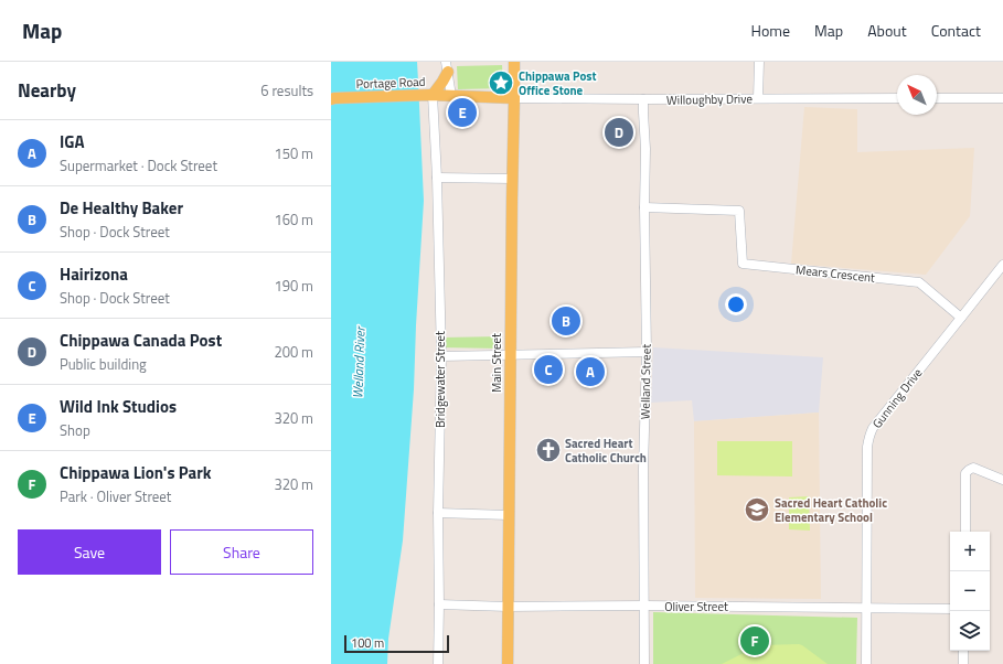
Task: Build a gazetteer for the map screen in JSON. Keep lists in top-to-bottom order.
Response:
{
  "streets": {
    "main road": ["Portage Road", "Main Street"],
    "street": [
      "Willoughby Drive",
      "Mears Crescent",
      "Bridgewater Street",
      "Welland Street",
      "Gunning Drive",
      "Oliver Street"
    ]
  },
  "crossings": [
    ["Portage Road", "Willoughby Drive"],
    ["Portage Road", "Main Street"],
    ["Portage Road", "Bridgewater Street"],
    ["Willoughby Drive", "Main Street"],
    ["Willoughby Drive", "Welland Street"],
    ["Mears Crescent", "Welland Street"],
    ["Mears Crescent", "Gunning Drive"],
    ["Main Street", "Oliver Street"],
    ["Bridgewater Street", "Oliver Street"],
    ["Welland Street", "Oliver Street"],
    ["Gunning Drive", "Oliver Street"]
  ],
  "water": ["Welland River"],
  "places": {
    "place": ["Chippawa Post Office Stone"],
    "church": ["Sacred Heart Catholic Church"],
    "school or university": ["Sacred Heart Catholic Elementary School"]
  },
  "scale_bar": "100 m",
  "north": "top left",
  "page": {
    "header": "Map",
    "nav": [
      "Home",
      "Map",
      "About",
      "Contact"
    ],
    "heading": ["Nearby", "6 results"],
    "pins": [
      "E",
      "D",
      "B",
      "C",
      "A",
      "F"
    ],
    "list": [
      {
        "mark": "A",
        "name": "IGA",
        "note": "Supermarket · Dock Street",
        "value": "150 m"
      },
      {
        "mark": "B",
        "name": "De Healthy Baker",
        "note": "Shop · Dock Street",
        "value": "160 m"
      },
      {
        "mark": "C",
        "name": "Hairizona",
        "note": "Shop · Dock Street",
        "value": "190 m"
      },
      {
        "mark": "D",
        "name": "Chippawa Canada Post",
        "note": "Public building",
        "value": "200 m"
      },
      {
        "mark": "E",
        "name": "Wild Ink Studios",
        "note": "Shop",
        "value": "320 m"
      },
      {
        "mark": "F",
        "name": "Chippawa Lion's Park",
        "note": "Park · Oliver Street",
        "value": "320 m"
      }
    ],
    "buttons": ["Save", "Share"],
    "map_buttons": ["+", "−"],
    "scale": "100 m"
  }
}
